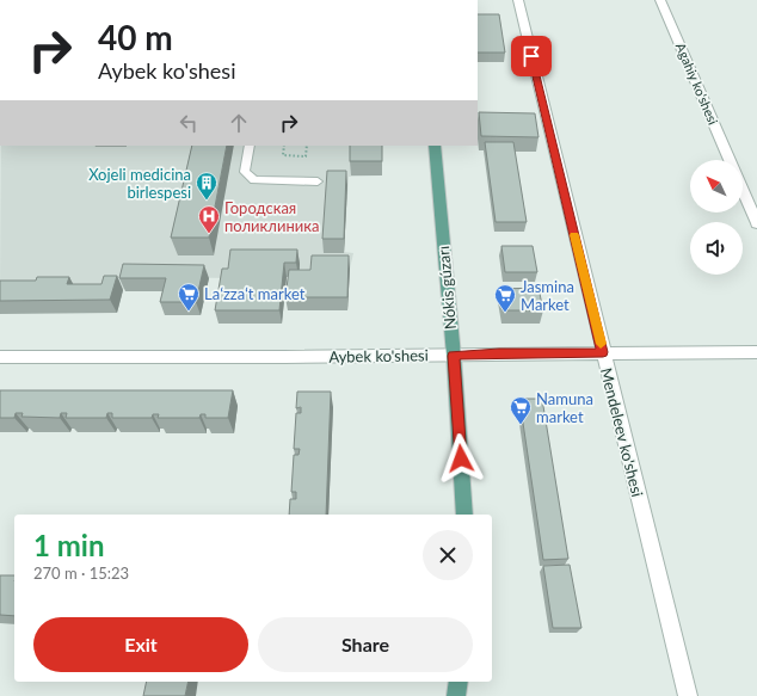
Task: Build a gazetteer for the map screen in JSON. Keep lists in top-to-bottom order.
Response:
{
  "streets": {
    "main road": ["Nókis gúzarı"],
    "street": ["Agahiy ko'shesi", "Aybek ko'shesi", "Mendeleev ko'shesi"]
  },
  "crossings": [
    ["Nókis gúzarı", "Aybek ko'shesi"],
    ["Aybek ko'shesi", "Mendeleev ko'shesi"]
  ],
  "places": {
    "building": ["Xojeli medicina birlespesi"],
    "hospital": ["Городская поликлиника"],
    "supermarket": ["Laʻzzaʻt market", "Jasmina Market", "Namuna market"]
  },
  "north": "top left",
  "page": {
    "turn": ["40 m", "Aybek ko'shesi"],
    "heading": ["1 min", "270 m · 15:23"],
    "buttons": ["Exit", "Share"]
  }
}
